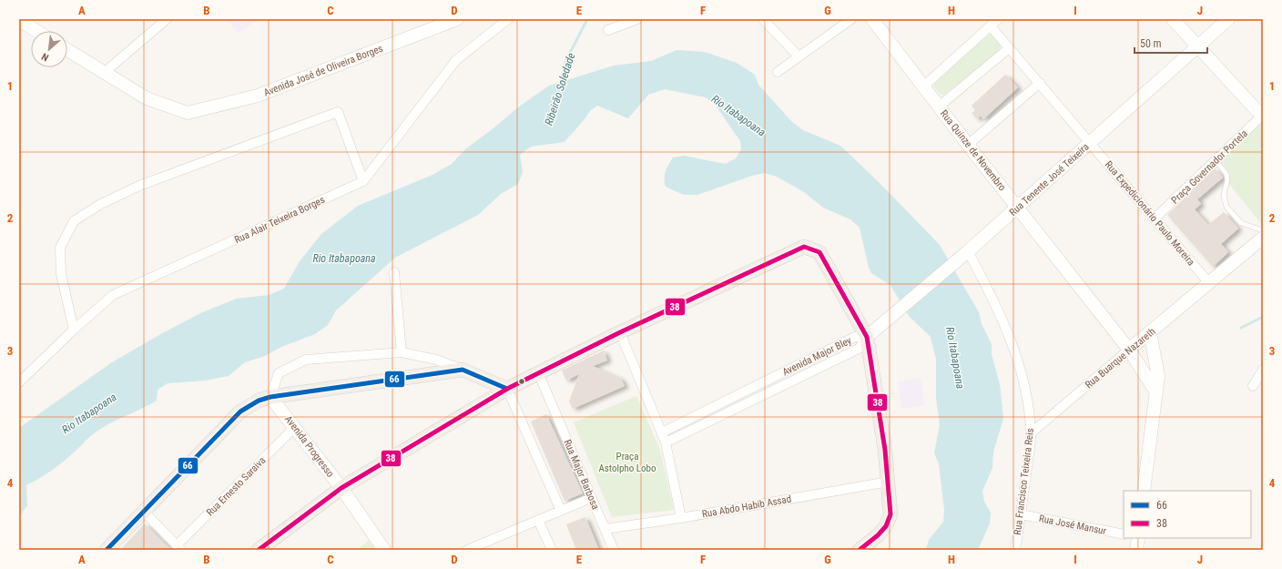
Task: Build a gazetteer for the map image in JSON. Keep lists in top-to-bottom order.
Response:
{
  "streets": {
    "main road": [
      "Avenida José de Oliveira Borges",
      "Rua Quinze de Novembro",
      "Rua Tenente José Teixeira",
      "Rua Buarque Nazareth",
      "Avenida Progresso"
    ],
    "street": [
      "Praça Governador Portela",
      "Rua Expedicionário Paulo Moreira",
      "Rua Alair Teixeira Borges",
      "Avenida Major Bley",
      "Rua Major Barbosa",
      "Rua Francisco Teixeira Reis",
      "Rua Ernesto Saraiva",
      "Rua Abdo Habib Assad",
      "Rua José Mansur"
    ]
  },
  "crossings": [
    ["Rua Quinze de Novembro", "Rua Tenente José Teixeira"],
    ["Rua Quinze de Novembro", "Rua Buarque Nazareth"],
    ["Praça Governador Portela", "Rua Expedicionário Paulo Moreira"],
    ["Rua Tenente José Teixeira", "Rua Expedicionário Paulo Moreira"],
    ["Rua Tenente José Teixeira", "Avenida Major Bley"],
    ["Rua Tenente José Teixeira", "Rua Francisco Teixeira Reis"],
    ["Rua Expedicionário Paulo Moreira", "Rua Buarque Nazareth"],
    ["Rua Buarque Nazareth", "Rua Francisco Teixeira Reis"],
    ["Avenida Progresso", "Rua Ernesto Saraiva"],
    ["Rua Major Barbosa", "Rua Abdo Habib Assad"],
    ["Rua Francisco Teixeira Reis", "Rua José Mansur"]
  ],
  "water": ["Ribeirão Soledade", "Rio Itabapoana"],
  "parks": ["Praça Astolpho Lobo"],
  "lines": ["transit line 38", "transit line 66"],
  "legend": ["66", "38"],
  "scale_bar": "50 m",
  "north": "bottom left",
  "grid": {
    "columns": [
      "A",
      "B",
      "C",
      "D",
      "E",
      "F",
      "G",
      "H",
      "I",
      "J"
    ],
    "rows": [
      "1",
      "2",
      "3",
      "4"
    ]
  }
}
